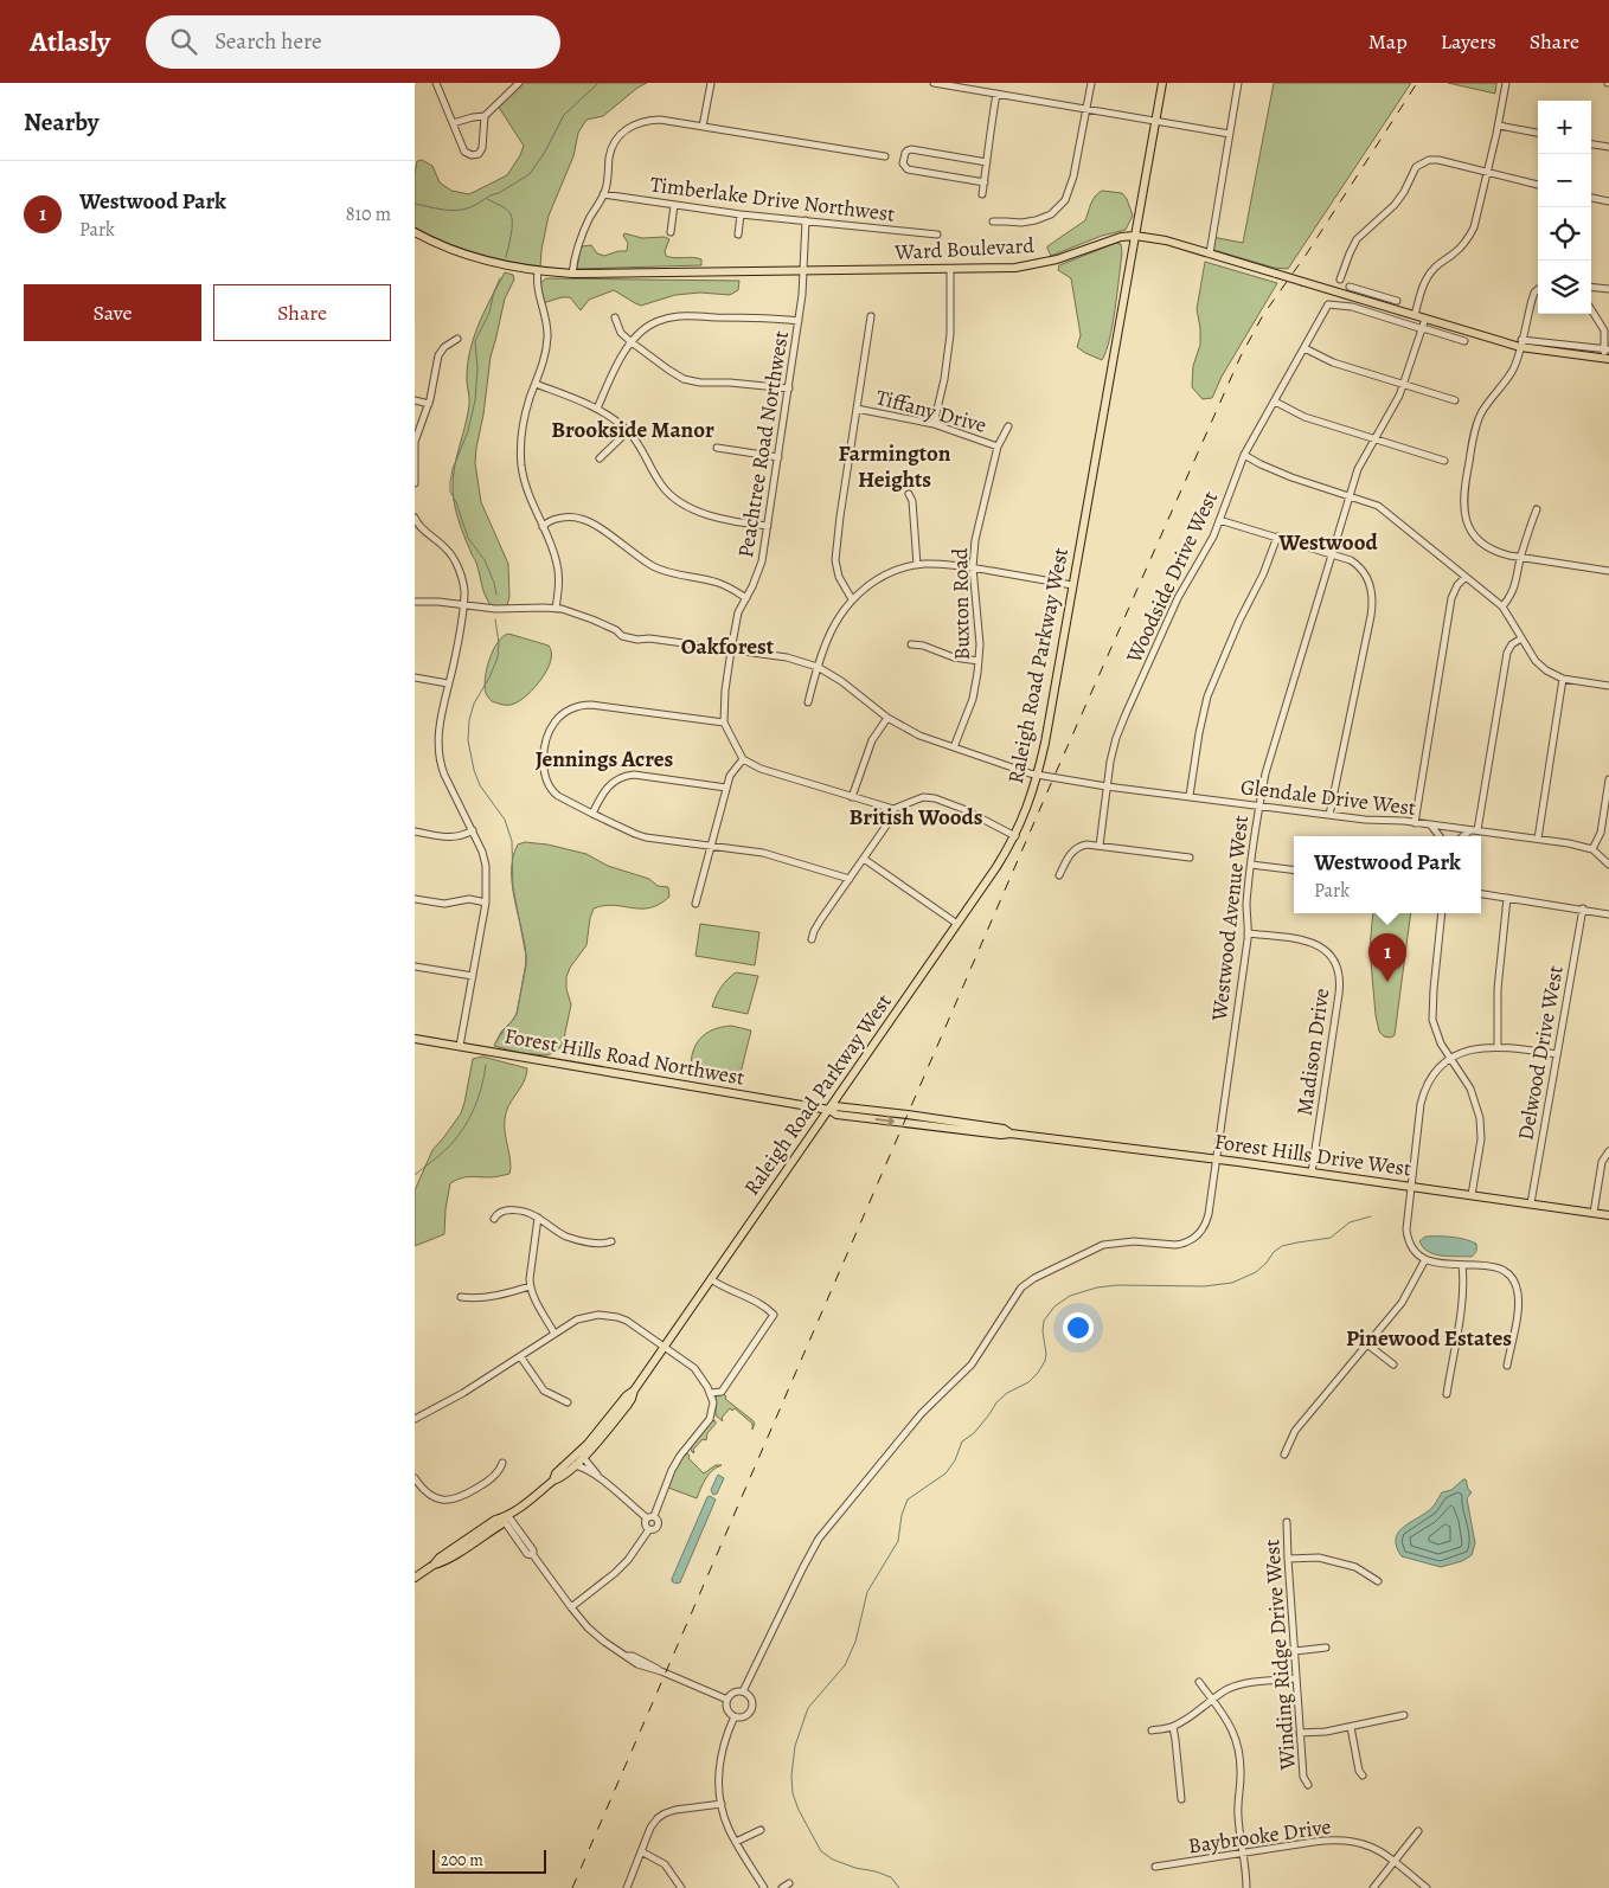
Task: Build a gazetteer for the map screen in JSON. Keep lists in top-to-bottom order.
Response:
{
  "streets": {
    "main road": [
      "Ward Boulevard",
      "Raleigh Road Parkway West",
      "Forest Hills Road Northwest",
      "Forest Hills Drive West"
    ],
    "street": [
      "Timberlake Drive Northwest",
      "Tiffany Drive",
      "Peachtree Road Northwest",
      "Woodside Drive West",
      "Buxton Road",
      "Glendale Drive West",
      "Westwood Avenue West",
      "Madison Drive",
      "Delwood Drive West",
      "Winding Ridge Drive West",
      "Baybrooke Drive"
    ]
  },
  "crossings": [
    ["Timberlake Drive Northwest", "Peachtree Road Northwest"],
    ["Ward Boulevard", "Peachtree Road Northwest"],
    ["Ward Boulevard", "Raleigh Road Parkway West"],
    ["Ward Boulevard", "Westwood Avenue West"],
    ["Tiffany Drive", "Buxton Road"],
    ["Peachtree Road Northwest", "Glendale Drive West"],
    ["Woodside Drive West", "Glendale Drive West"],
    ["Woodside Drive West", "Westwood Avenue West"],
    ["Buxton Road", "Glendale Drive West"],
    ["Raleigh Road Parkway West", "Glendale Drive West"],
    ["Raleigh Road Parkway West", "Forest Hills Road Northwest"],
    ["Raleigh Road Parkway West", "Forest Hills Drive West"],
    ["Glendale Drive West", "Westwood Avenue West"],
    ["Westwood Avenue West", "Madison Drive"],
    ["Westwood Avenue West", "Forest Hills Drive West"],
    ["Madison Drive", "Forest Hills Drive West"],
    ["Delwood Drive West", "Forest Hills Drive West"],
    ["Forest Hills Road Northwest", "Forest Hills Drive West"]
  ],
  "districts": [
    "Brookside Manor",
    "Farmington Heights",
    "Westwood",
    "Oakforest",
    "Jennings Acres",
    "British Woods",
    "Pinewood Estates"
  ],
  "scale_bar": "200 m",
  "page": {
    "header": "Atlasly",
    "search": "Search here",
    "nav": ["Map", "Layers", "Share"],
    "heading": "Nearby",
    "map_buttons": ["+", "−"],
    "list": [
      {
        "mark": "1",
        "name": "Westwood Park",
        "note": "Park",
        "value": "810 m"
      }
    ],
    "buttons": ["Save", "Share"],
    "popup": ["Westwood Park", "Park"],
    "pins": "1",
    "scale": "200 m"
  }
}
